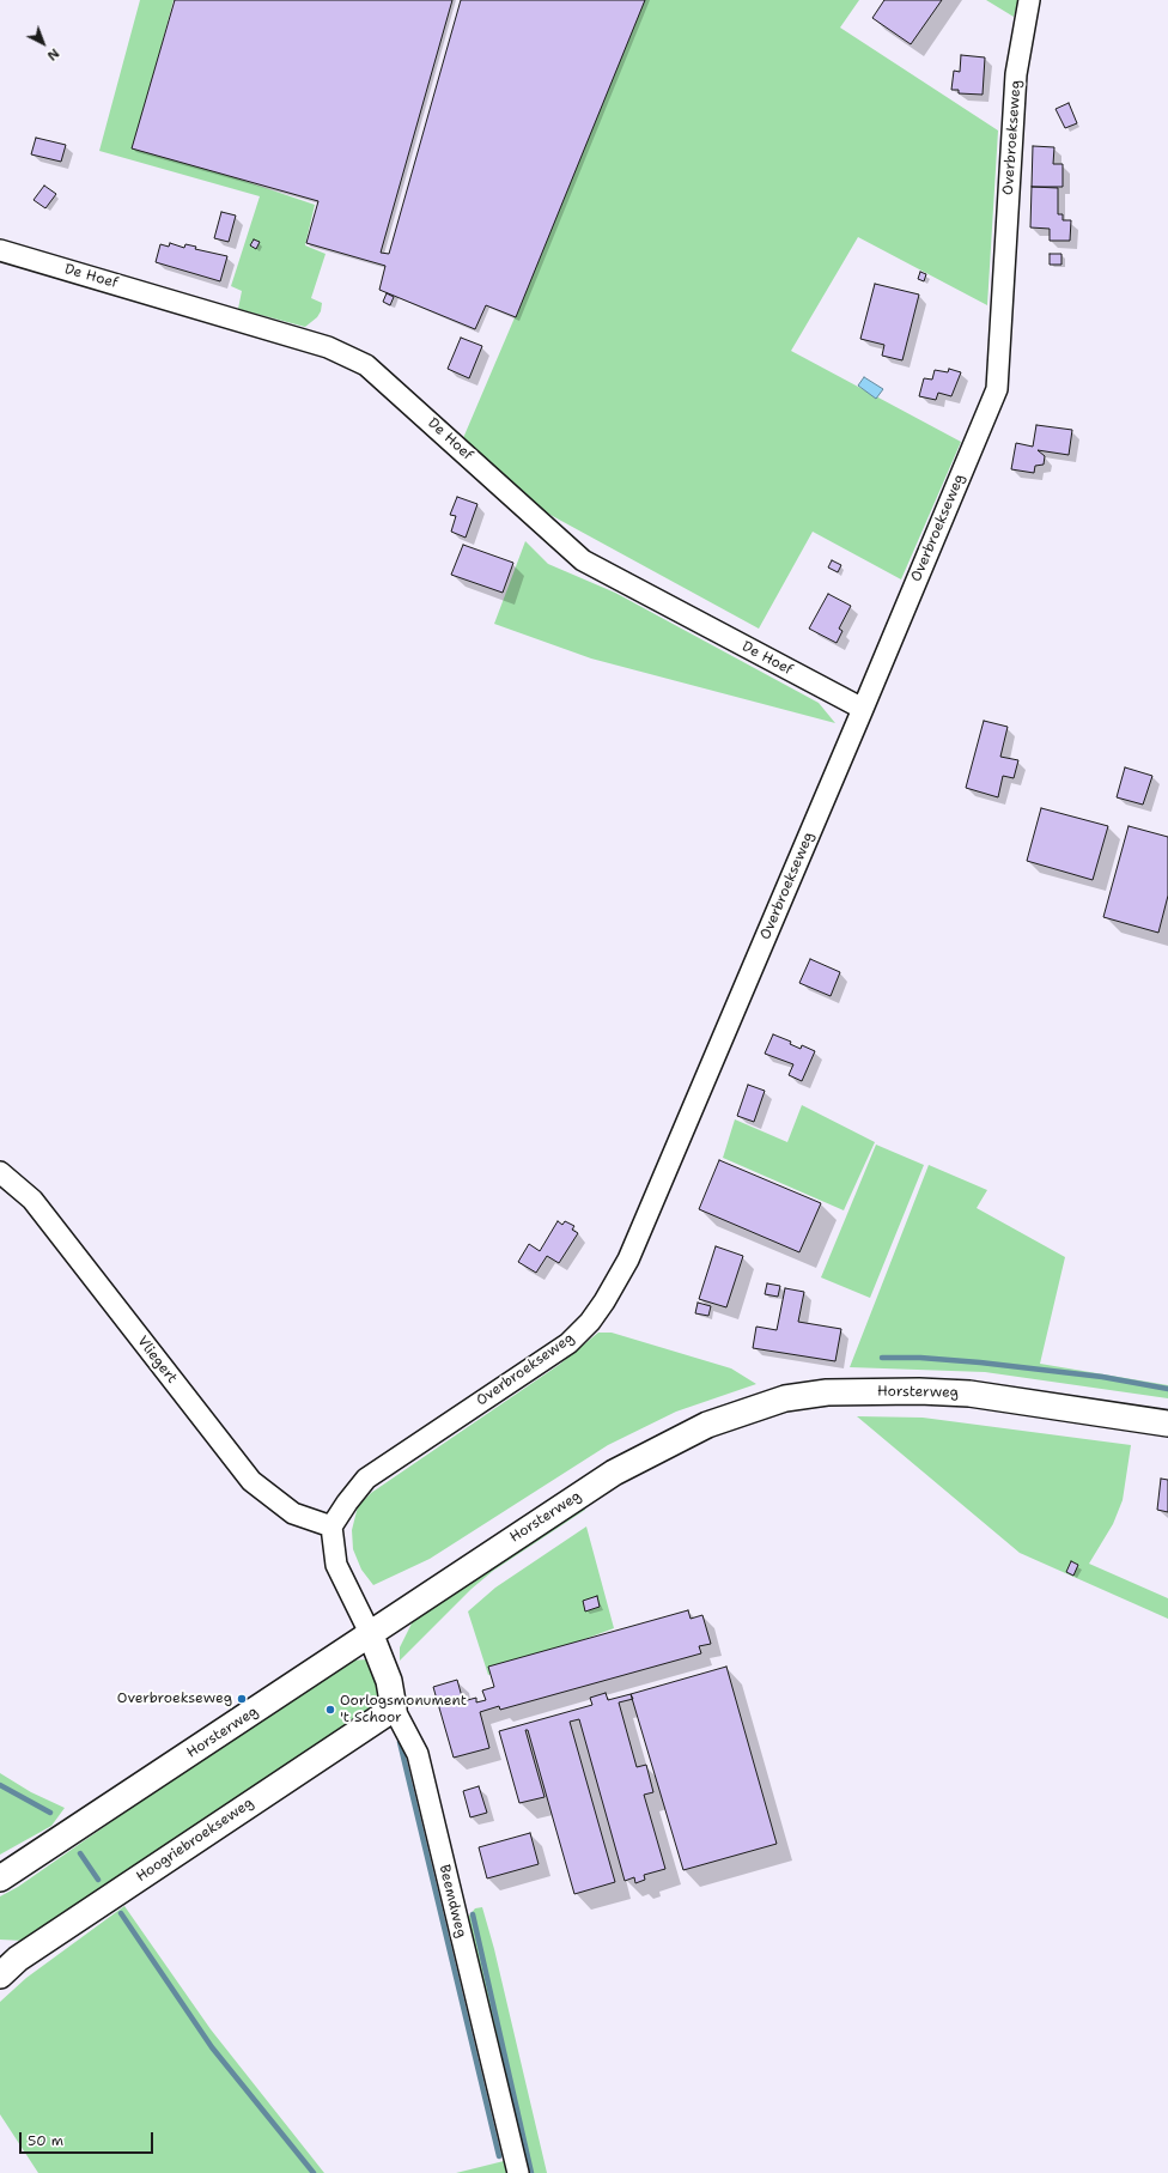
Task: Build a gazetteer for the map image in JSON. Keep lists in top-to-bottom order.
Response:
{
  "streets": {
    "street": [
      "Overbroekseweg",
      "De Hoef",
      "Vliegert",
      "Horsterweg",
      "Hoogriebroekseweg",
      "Beemdweg"
    ]
  },
  "crossings": [
    ["Overbroekseweg", "De Hoef"],
    ["Overbroekseweg", "Vliegert"],
    ["Horsterweg", "Beemdweg"],
    ["Hoogriebroekseweg", "Beemdweg"]
  ],
  "places": ["Overbroekseweg", "Oorlogsmonument 't Schoor"],
  "scale_bar": "50 m",
  "north": "bottom right"
}
